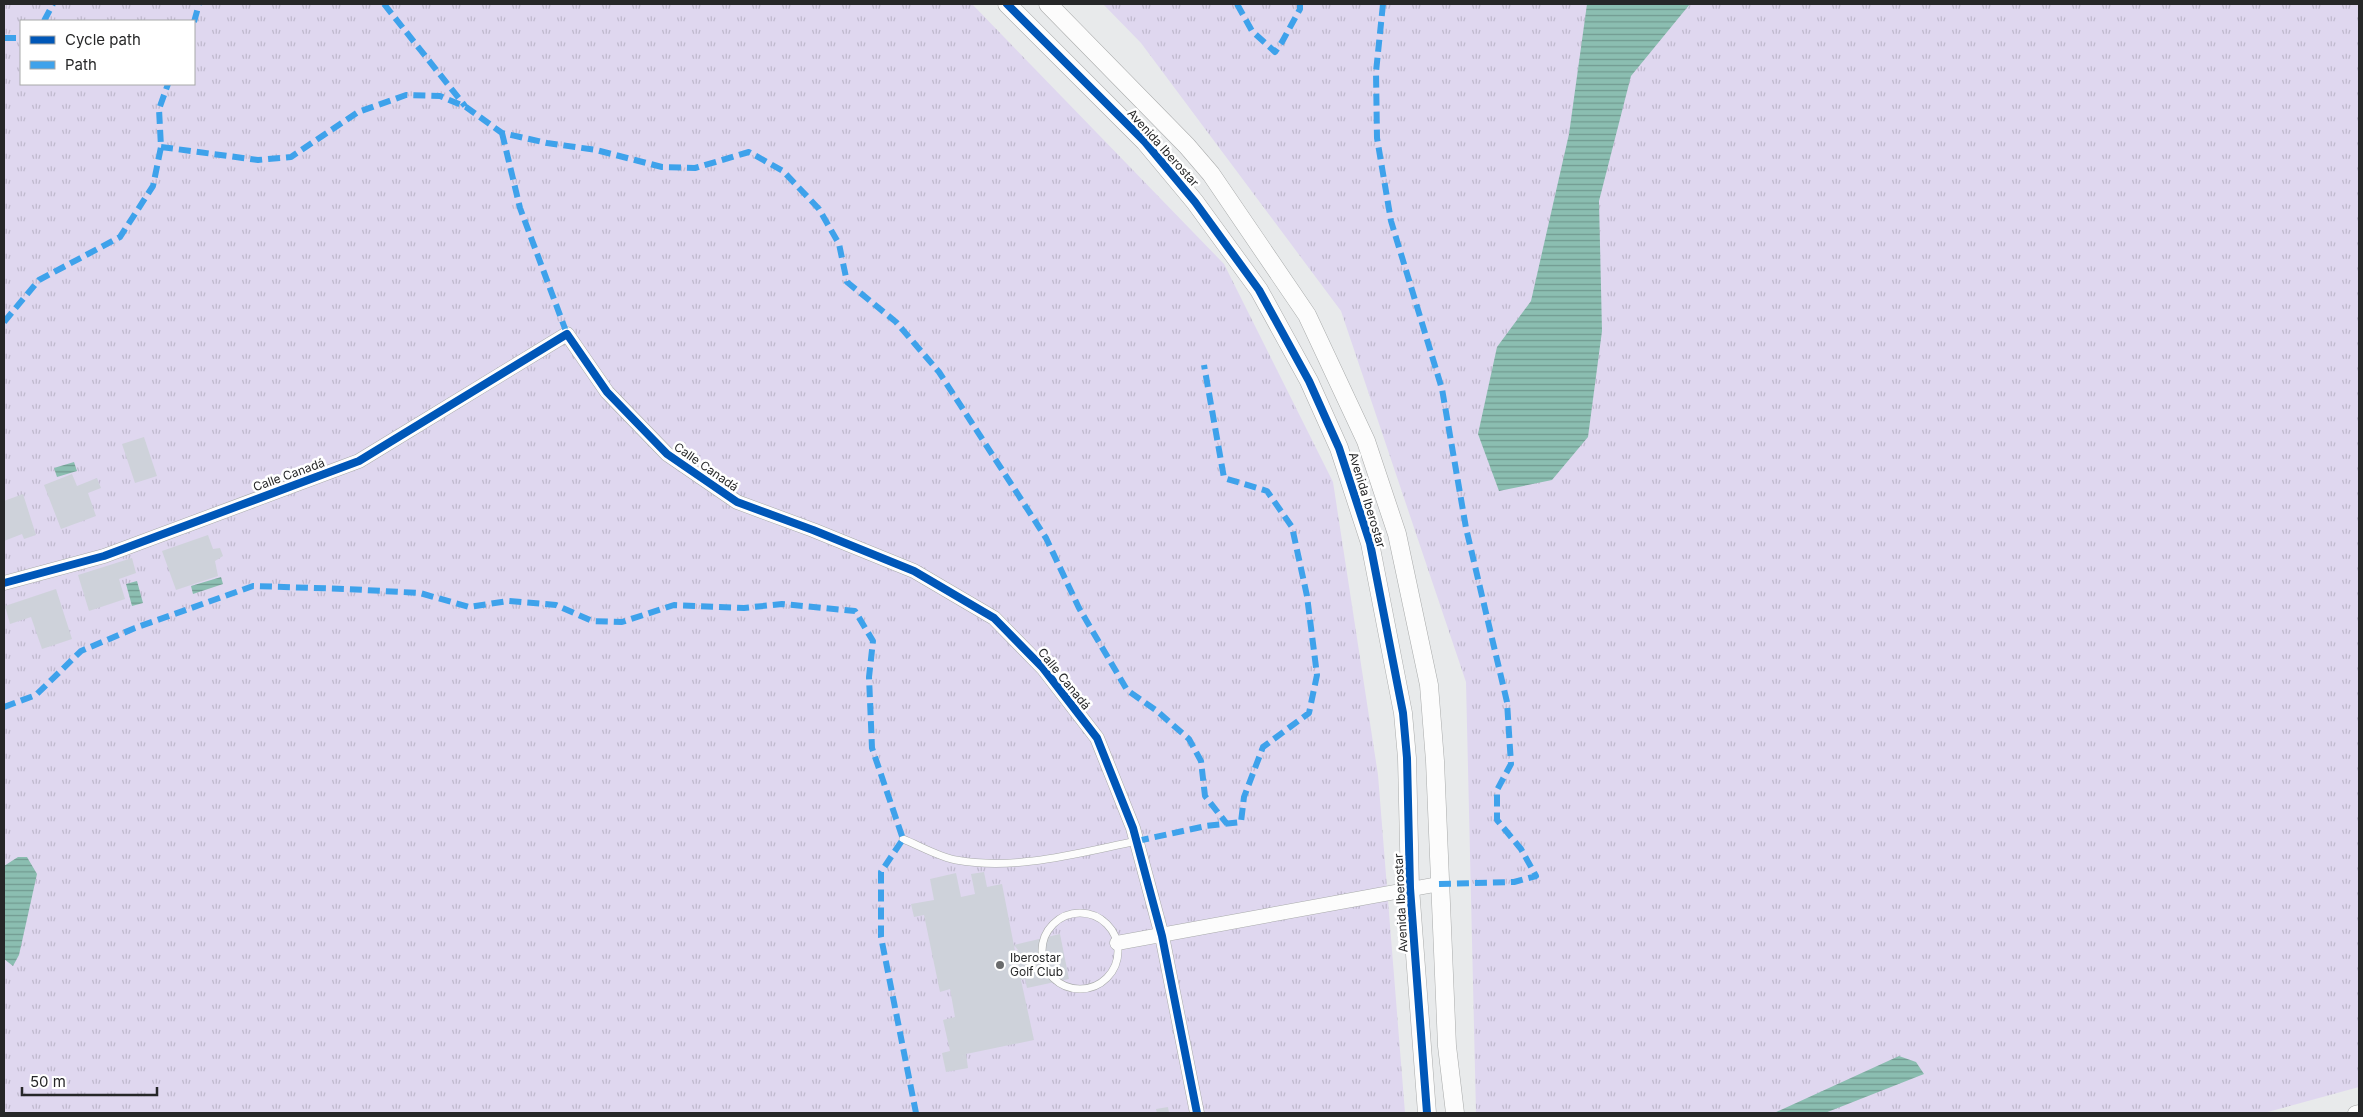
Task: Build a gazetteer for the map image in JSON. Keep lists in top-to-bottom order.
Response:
{
  "streets": {
    "street": ["Avenida Iberostar", "Calle Canadá"]
  },
  "places": ["Iberostar Golf Club"],
  "legend": ["Cycle path", "Path"],
  "scale_bar": "50 m"
}
